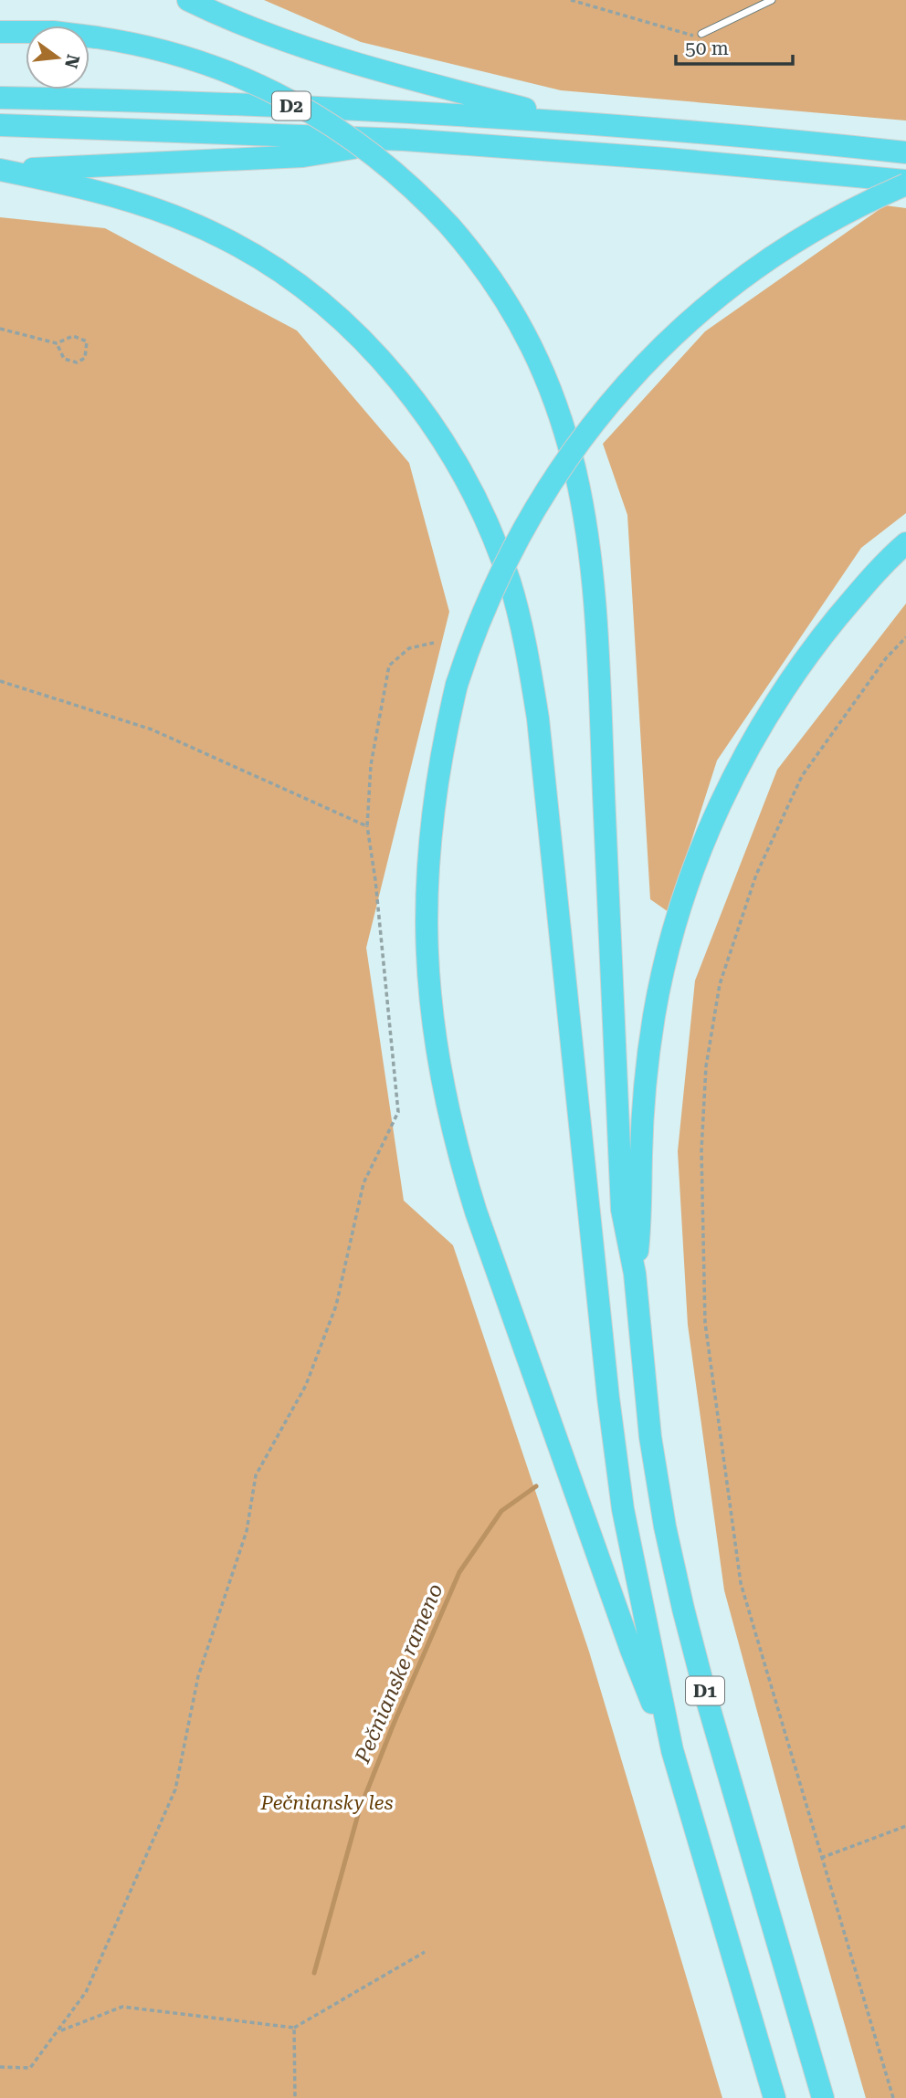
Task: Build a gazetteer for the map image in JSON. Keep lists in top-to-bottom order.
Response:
{
  "streets": {
    "highway": ["D2", "D1"]
  },
  "water": ["Pečnianske rameno"],
  "parks": ["Pečniansky les"],
  "scale_bar": "50 m",
  "north": "right"
}
